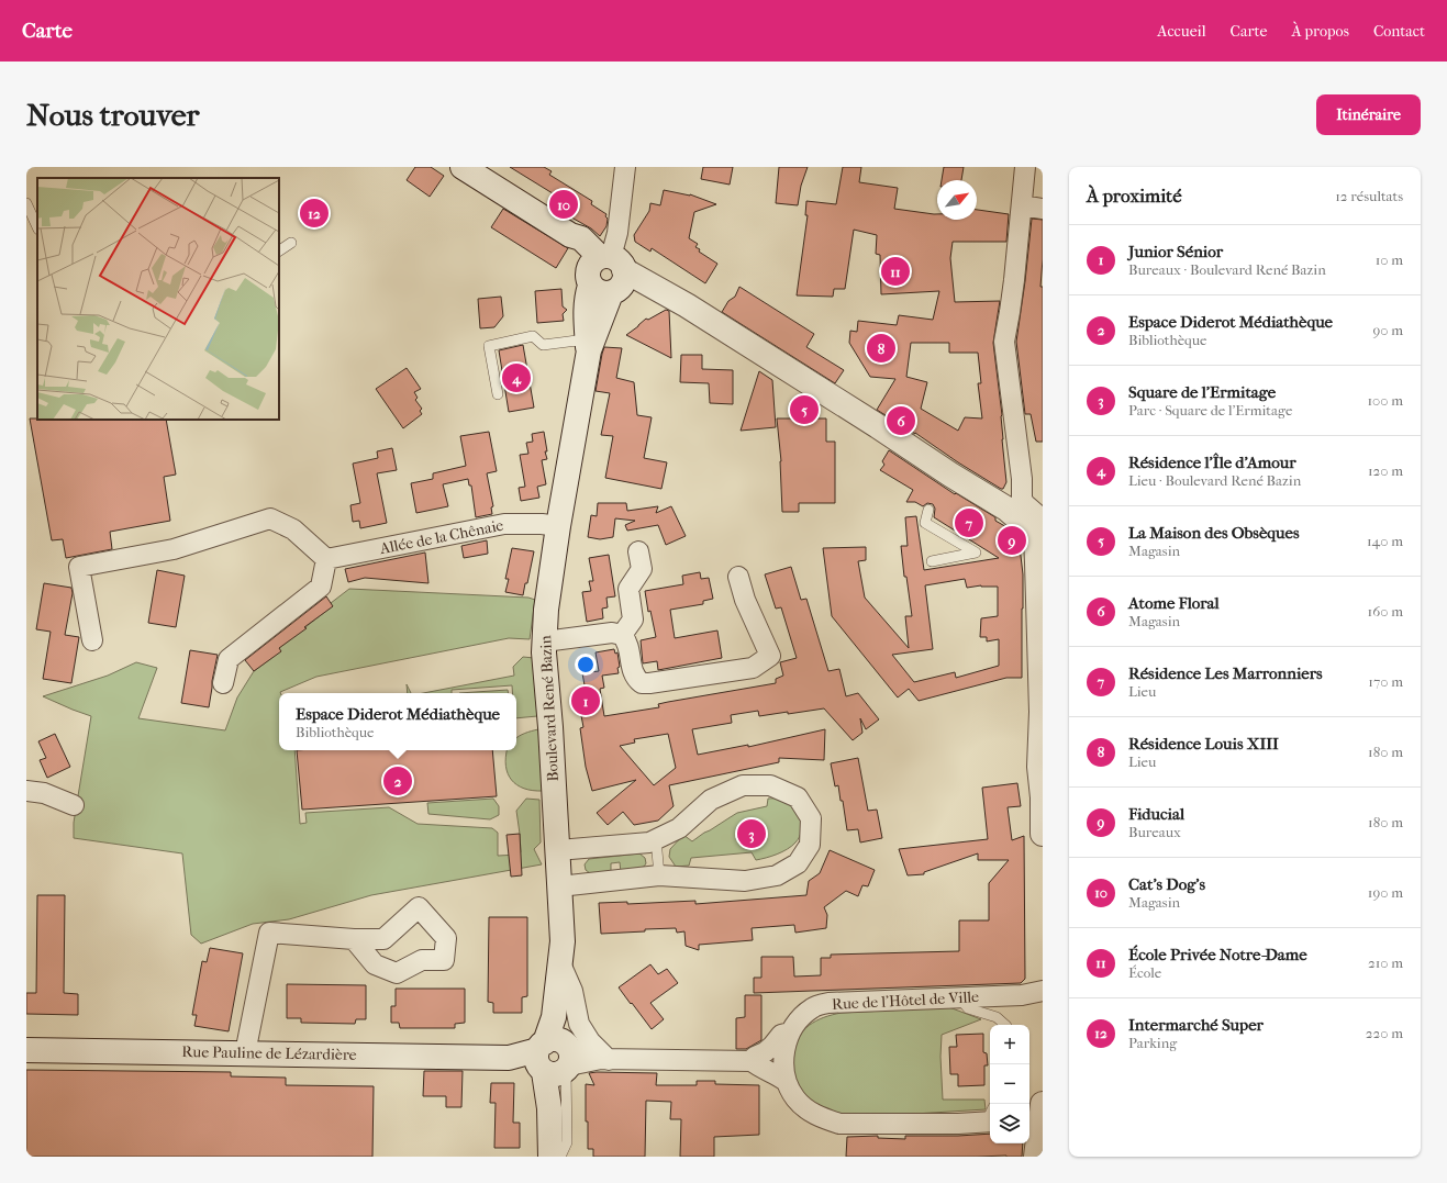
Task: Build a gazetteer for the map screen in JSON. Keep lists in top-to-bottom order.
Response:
{
  "streets": {
    "main road": ["Boulevard René Bazin", "Rue Pauline de Lézardière"],
    "street": ["Allée de la Chênaie", "Rue de l'Hôtel de Ville"]
  },
  "crossings": [
    ["Allée de la Chênaie", "Boulevard René Bazin"],
    ["Boulevard René Bazin", "Rue Pauline de Lézardière"]
  ],
  "north": "top right",
  "page": {
    "header": "Carte",
    "nav": [
      "Accueil",
      "Carte",
      "À propos",
      "Contact"
    ],
    "buttons": "Itinéraire",
    "title": "Nous trouver",
    "heading": ["À proximité", "12 résultats"],
    "pins": [
      "10",
      "12",
      "11",
      "8",
      "4",
      "5",
      "6",
      "7",
      "9",
      "1",
      "2",
      "3"
    ],
    "list": [
      {
        "mark": "1",
        "name": "Junior Sénior",
        "note": "Bureaux · Boulevard René Bazin",
        "value": "10 m"
      },
      {
        "mark": "2",
        "name": "Espace Diderot Médiathèque",
        "note": "Bibliothèque",
        "value": "90 m"
      },
      {
        "mark": "3",
        "name": "Square de l'Ermitage",
        "note": "Parc · Square de l'Ermitage",
        "value": "100 m"
      },
      {
        "mark": "4",
        "name": "Résidence l'Île d'Amour",
        "note": "Lieu · Boulevard René Bazin",
        "value": "120 m"
      },
      {
        "mark": "5",
        "name": "La Maison des Obsèques",
        "note": "Magasin",
        "value": "140 m"
      },
      {
        "mark": "6",
        "name": "Atome Floral",
        "note": "Magasin",
        "value": "160 m"
      },
      {
        "mark": "7",
        "name": "Résidence Les Marronniers",
        "note": "Lieu",
        "value": "170 m"
      },
      {
        "mark": "8",
        "name": "Résidence Louis XIII",
        "note": "Lieu",
        "value": "180 m"
      },
      {
        "mark": "9",
        "name": "Fiducial",
        "note": "Bureaux",
        "value": "180 m"
      },
      {
        "mark": "10",
        "name": "Cat's Dog's",
        "note": "Magasin",
        "value": "190 m"
      },
      {
        "mark": "11",
        "name": "École Privée Notre-Dame",
        "note": "École",
        "value": "210 m"
      },
      {
        "mark": "12",
        "name": "Intermarché Super",
        "note": "Parking",
        "value": "220 m"
      }
    ],
    "popup": ["Espace Diderot Médiathèque", "Bibliothèque"],
    "map_buttons": ["+", "−"]
  }
}
